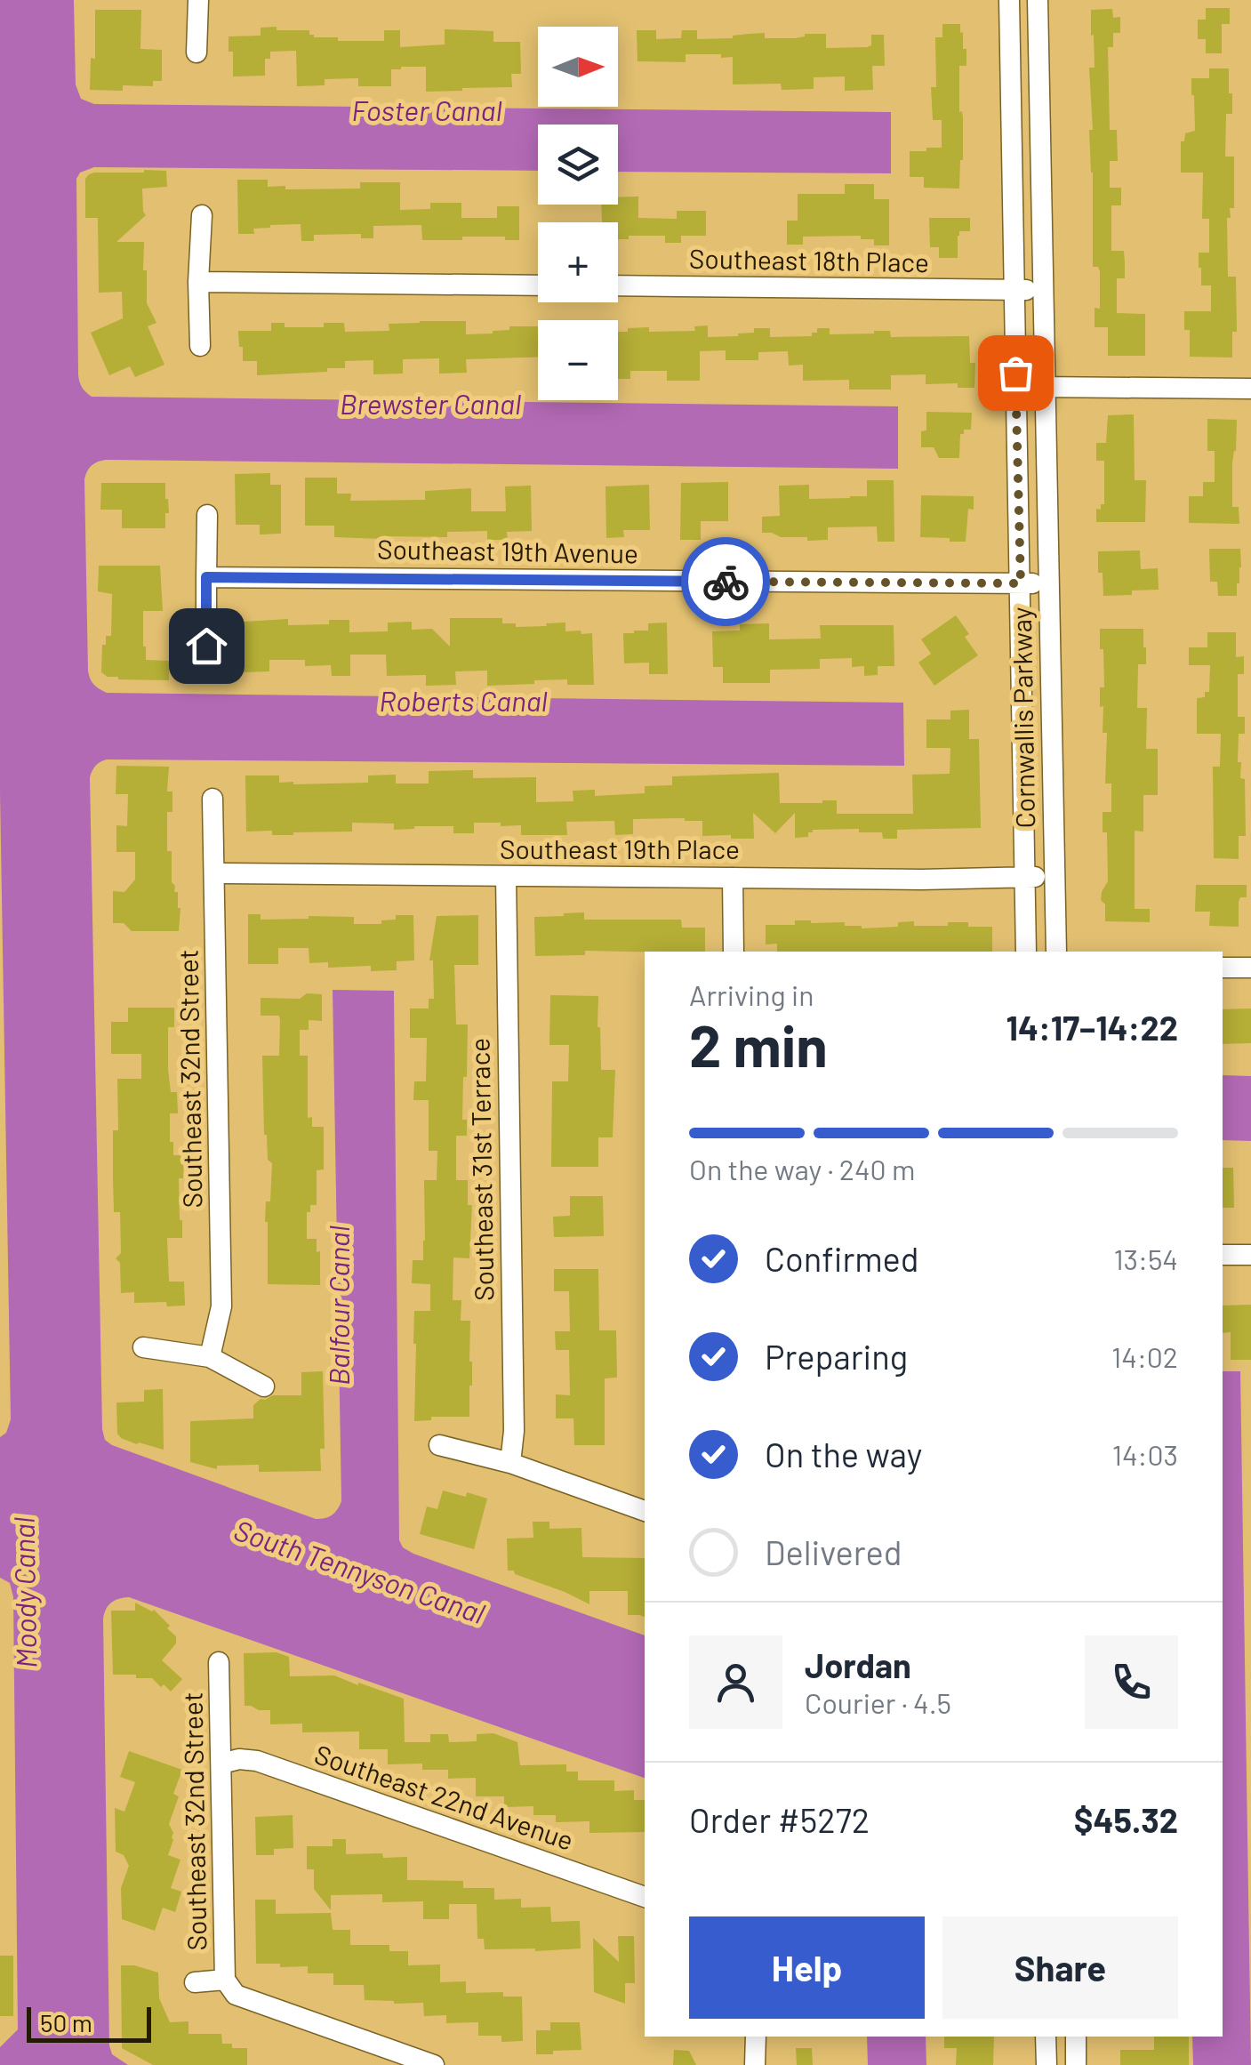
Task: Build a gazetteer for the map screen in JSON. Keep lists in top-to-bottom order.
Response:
{
  "streets": {
    "street": [
      "Southeast 18th Place",
      "Southeast 19th Avenue",
      "Cornwallis Parkway",
      "Southeast 19th Place",
      "Southeast 32nd Street",
      "Southeast 31st Terrace",
      "Southeast 22nd Avenue"
    ]
  },
  "crossings": [
    ["Southeast 18th Place", "Cornwallis Parkway"],
    ["Southeast 19th Avenue", "Cornwallis Parkway"],
    ["Cornwallis Parkway", "Southeast 19th Place"],
    ["Southeast 19th Place", "Southeast 32nd Street"],
    ["Southeast 19th Place", "Southeast 31st Terrace"],
    ["Southeast 32nd Street", "Southeast 22nd Avenue"]
  ],
  "water": [
    "Foster Canal",
    "Brewster Canal",
    "Roberts Canal",
    "Balfour Canal",
    "South Tennyson Canal",
    "Moody Canal"
  ],
  "scale_bar": "50 m",
  "north": "right",
  "page": {
    "map_buttons": ["+", "−"],
    "heading": ["2 min", "Arriving in", "14:17–14:22"],
    "panel": [
      "Jordan",
      "Courier · 4.5",
      "Order #5272",
      "$45.32"
    ],
    "bar": "On the way · 240 m",
    "list": [
      ["Confirmed", "13:54"],
      ["Preparing", "14:02"],
      ["On the way", "14:03"],
      "Delivered"
    ],
    "buttons": ["Help", "Share"],
    "scale": "50 m"
  }
}
